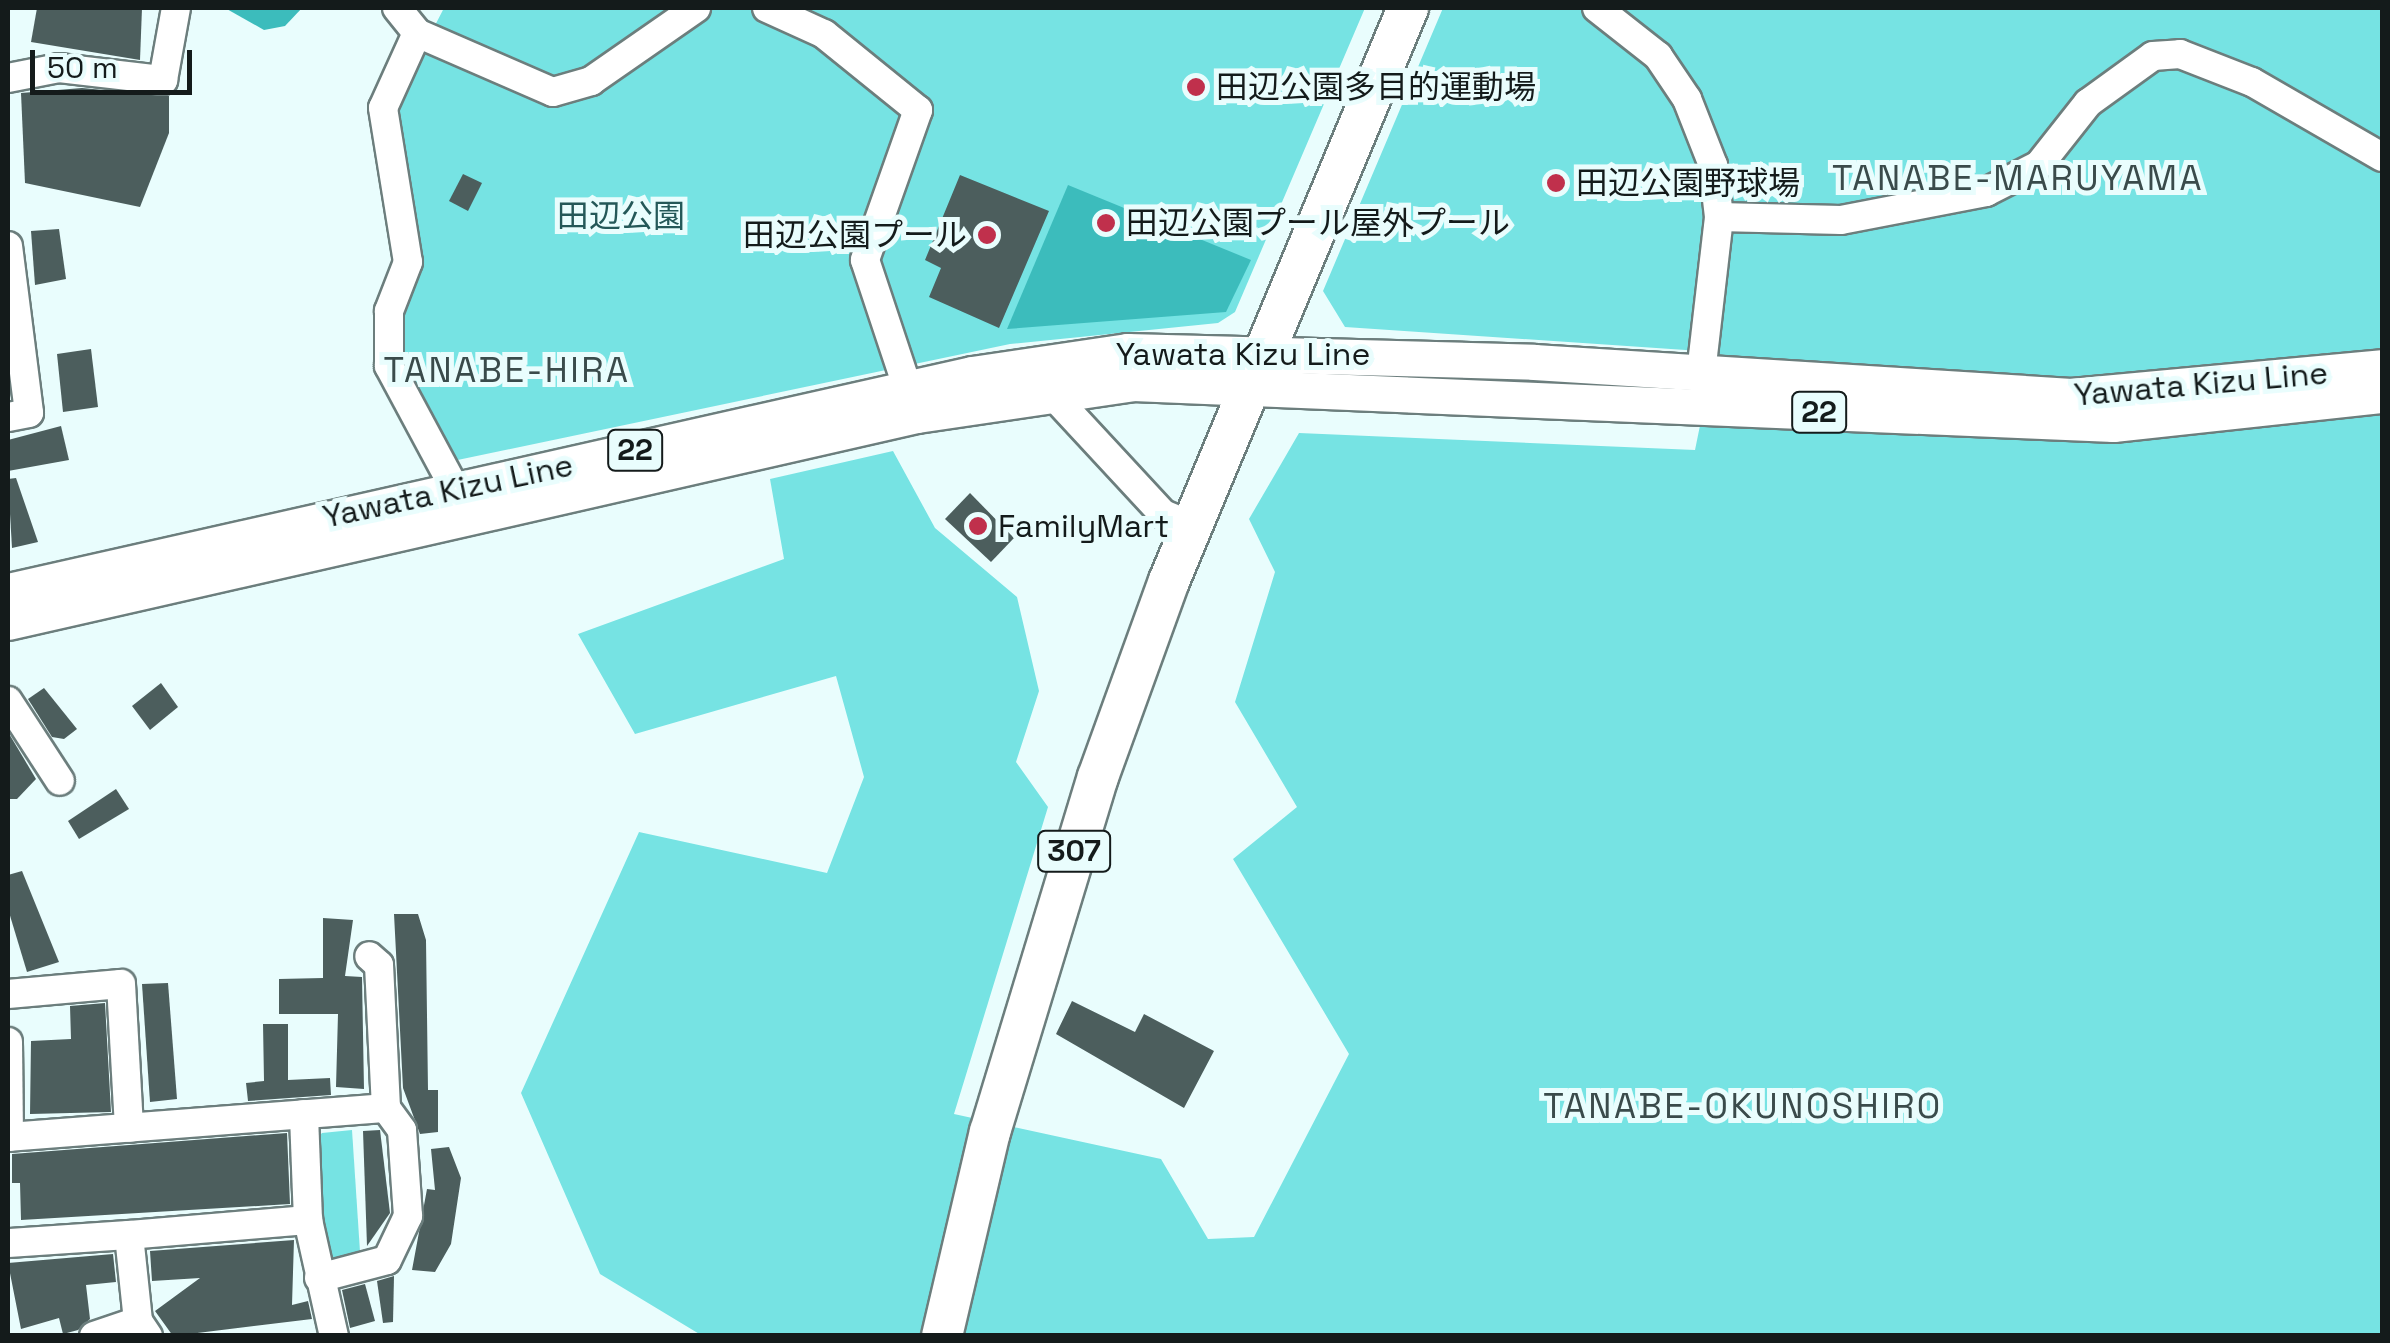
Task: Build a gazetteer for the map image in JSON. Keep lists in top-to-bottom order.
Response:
{
  "streets": {
    "highway": ["307"],
    "main road": ["Yawata Kizu Line", "22"]
  },
  "crossings": [
    ["Yawata Kizu Line", "307"]
  ],
  "districts": ["TANABE-MARUYAMA", "TANABE-HIRA", "TANABE-OKUNOSHIRO"],
  "parks": ["田辺公園"],
  "places": [
    "田辺公園多目的運動場",
    "田辺公園野球場",
    "田辺公園プール屋外プール",
    "田辺公園プール",
    "FamilyMart"
  ],
  "scale_bar": "50 m"
}
